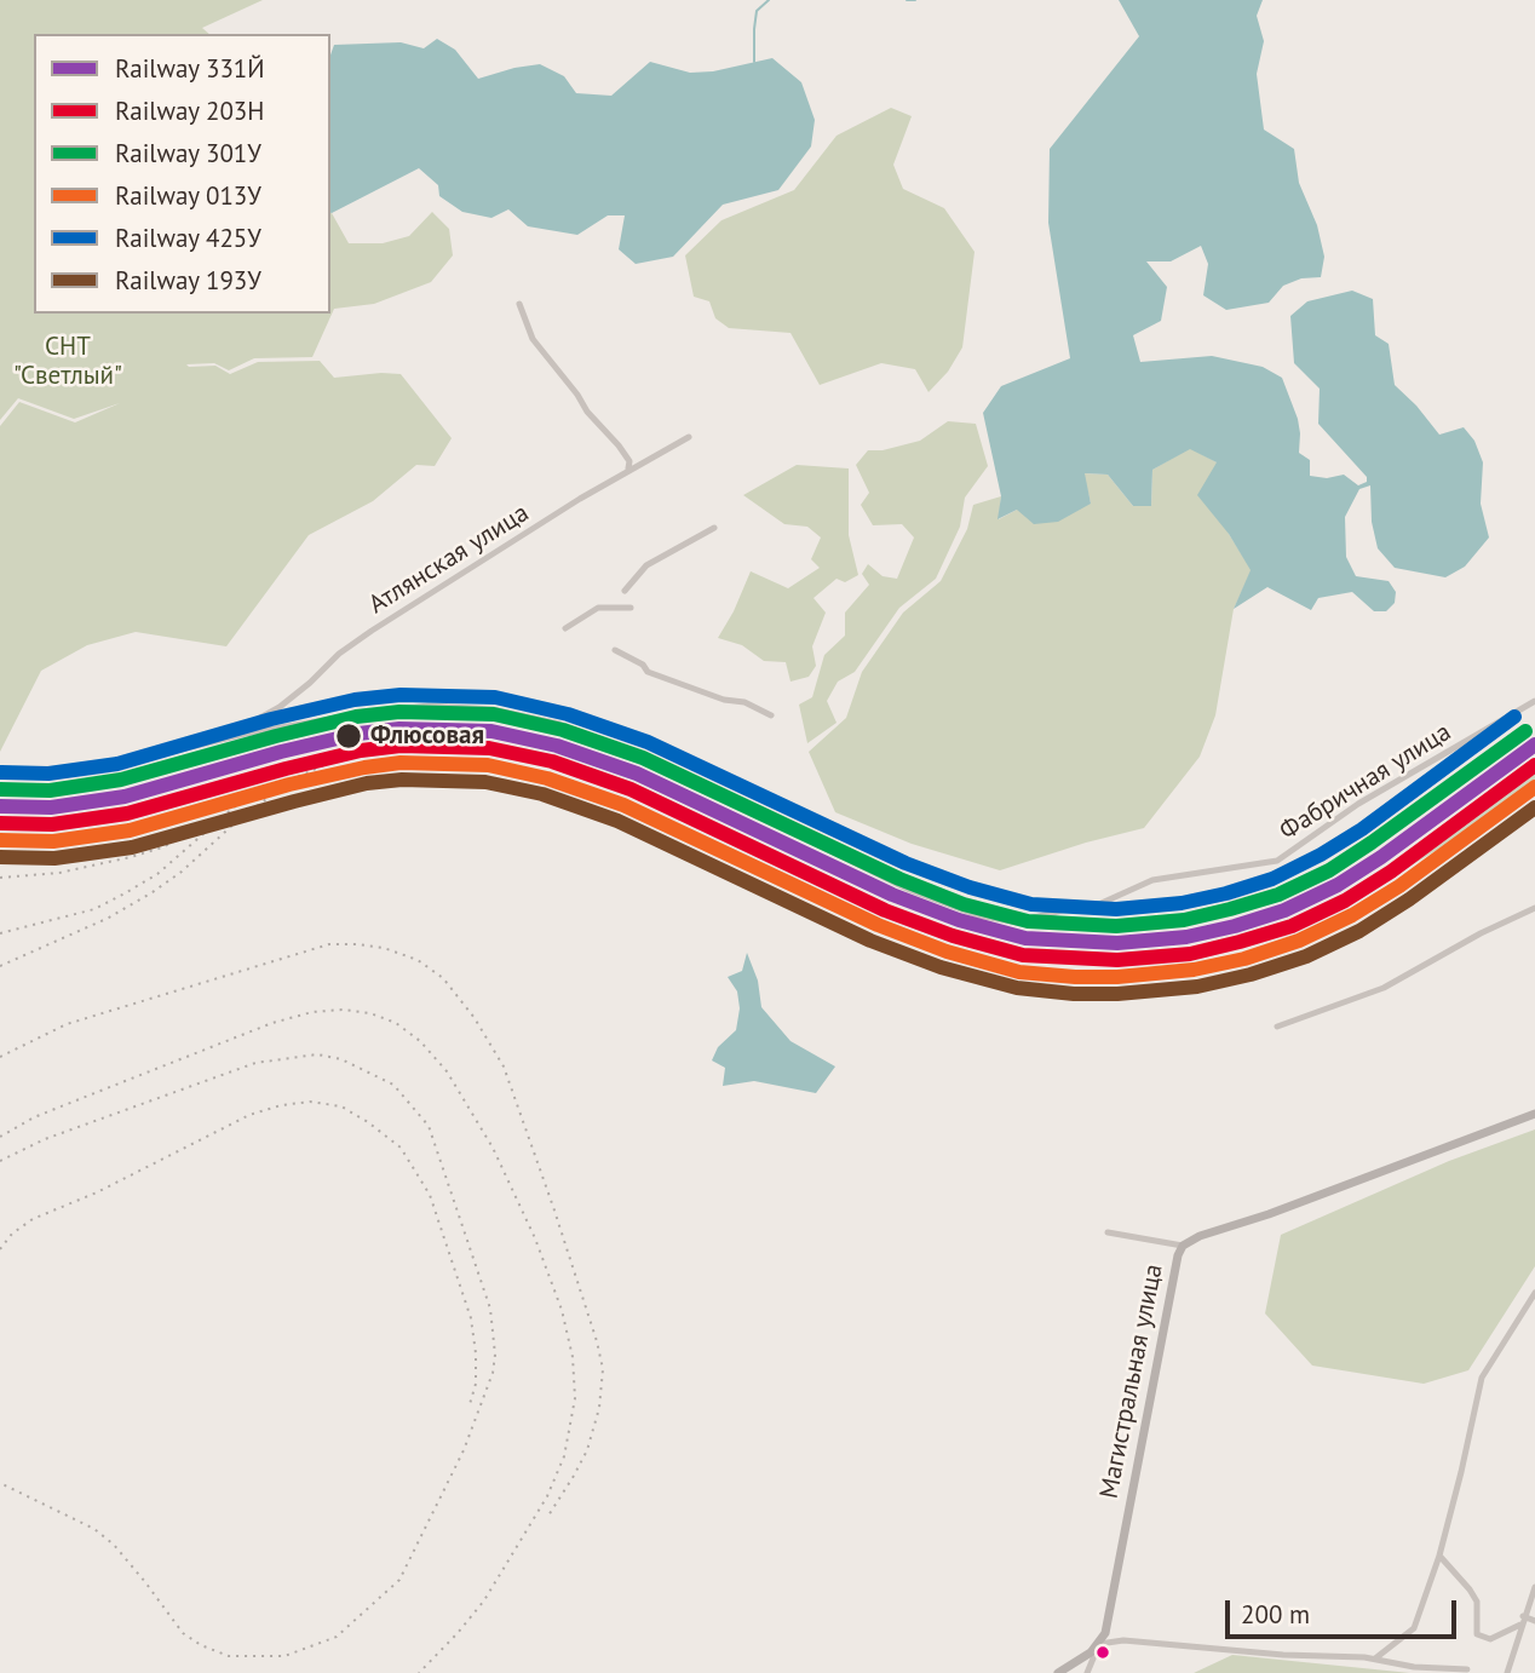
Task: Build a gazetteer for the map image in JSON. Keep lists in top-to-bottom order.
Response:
{
  "streets": {
    "street": ["Атлянская улица", "Фабричная улица", "Магистральная улица"]
  },
  "crossings": [
    ["Атлянская улица", "Фабричная улица"]
  ],
  "parks": ["СНТ \"Светлый\""],
  "places": ["Флюсовая"],
  "lines": [
    "rail line 425У",
    "rail line 301У",
    "rail line 331Й",
    "rail line 203Н",
    "rail line 013У",
    "rail line 193У"
  ],
  "legend": [
    "Railway 331Й",
    "Railway 203Н",
    "Railway 301У",
    "Railway 013У",
    "Railway 425У",
    "Railway 193У"
  ],
  "scale_bar": "200 m"
}
